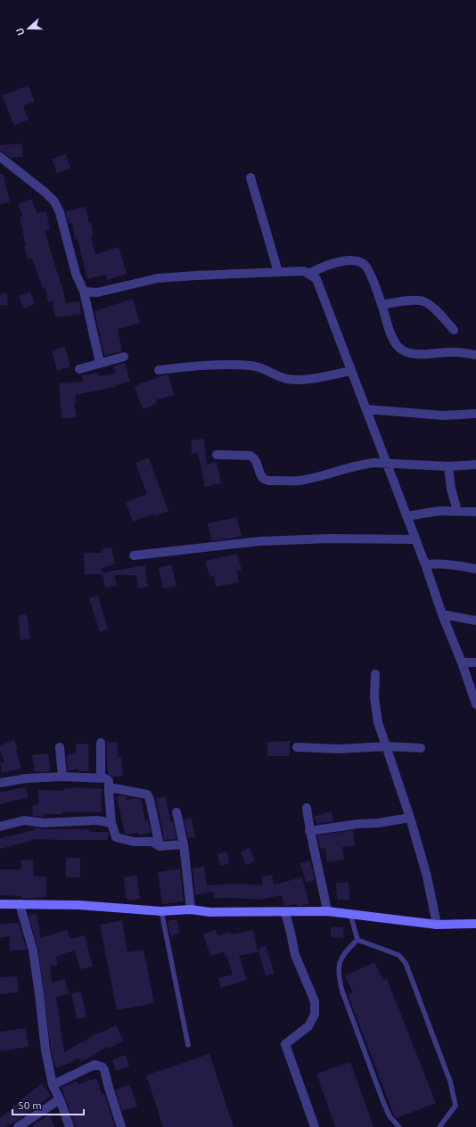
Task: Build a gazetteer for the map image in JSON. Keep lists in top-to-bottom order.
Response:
{
  "scale_bar": "50 m",
  "north": "left"
}
